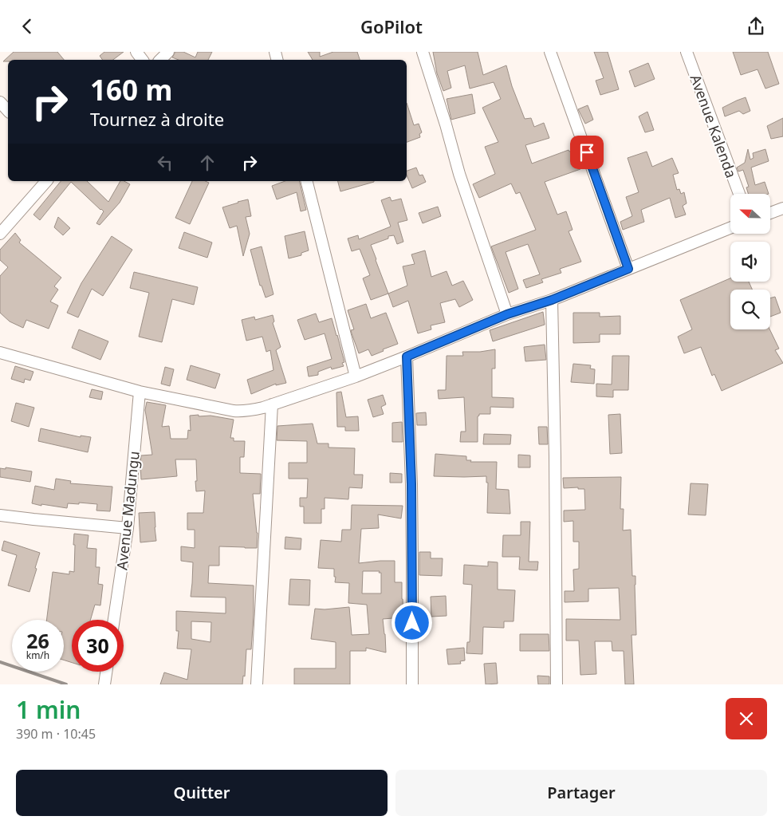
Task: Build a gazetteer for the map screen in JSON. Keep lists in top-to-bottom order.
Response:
{
  "streets": {
    "street": ["Avenue Kalenda", "Avenue Madungu"]
  },
  "north": "left",
  "page": {
    "header": "GoPilot",
    "turn": ["160 m", "Tournez à droite"],
    "speed": "26 km/h",
    "limit": "30",
    "heading": ["1 min", "390 m · 10:45"],
    "buttons": ["Quitter", "Partager"]
  }
}
